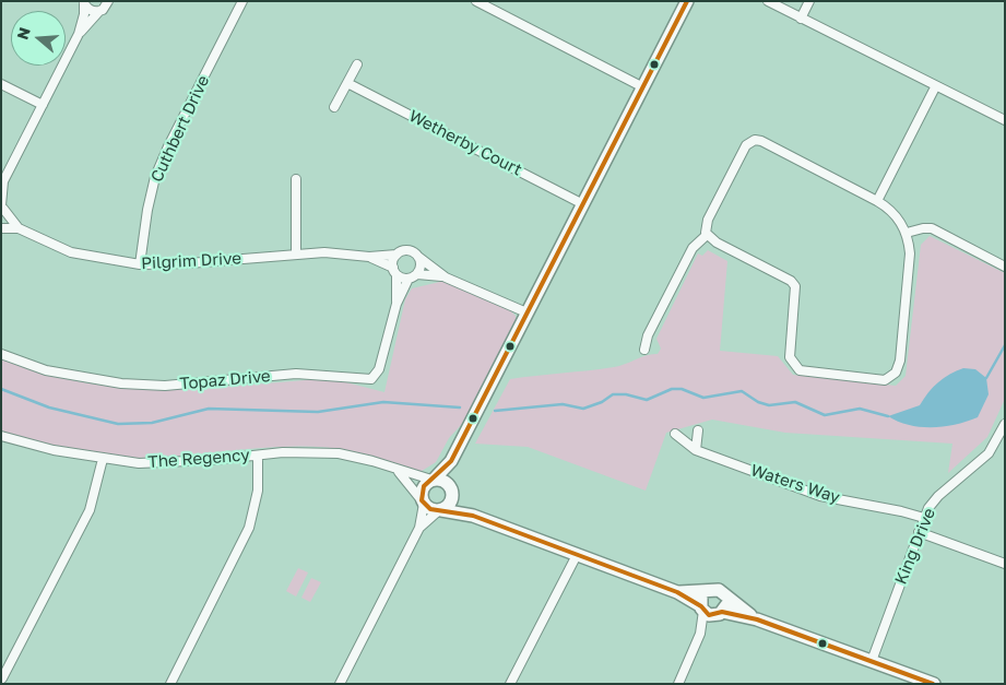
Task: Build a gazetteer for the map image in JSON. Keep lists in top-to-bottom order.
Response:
{
  "streets": {
    "street": [
      "Cuthbert Drive",
      "Wetherby Court",
      "Pilgrim Drive",
      "Topaz Drive",
      "The Regency",
      "Waters Way",
      "King Drive"
    ]
  },
  "crossings": [
    ["Cuthbert Drive", "Pilgrim Drive"],
    ["Pilgrim Drive", "Topaz Drive"],
    ["Waters Way", "King Drive"]
  ],
  "north": "left"
}
